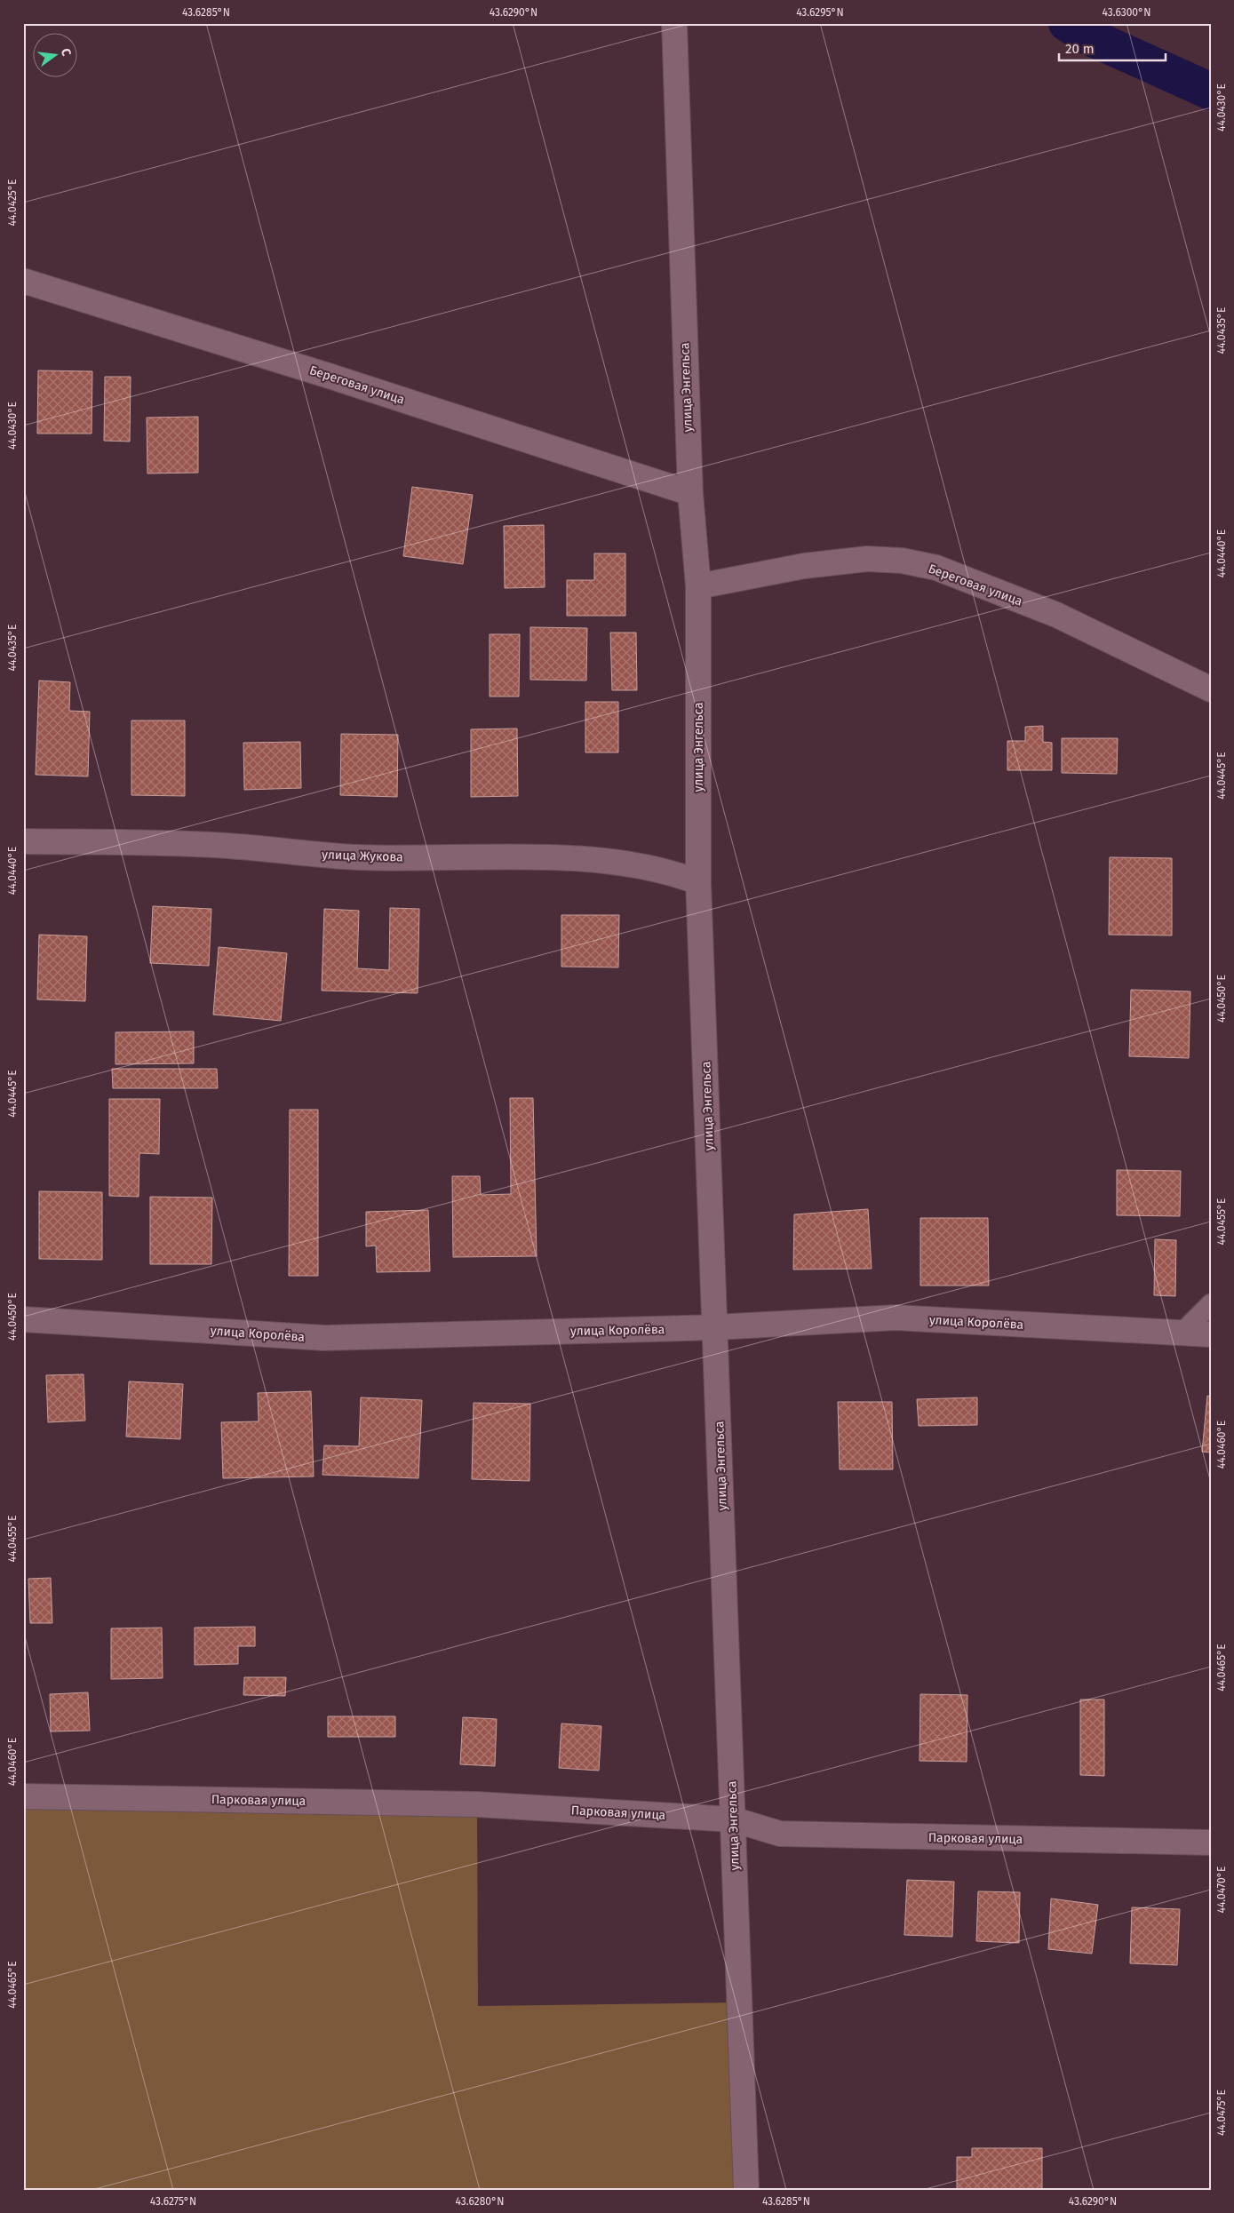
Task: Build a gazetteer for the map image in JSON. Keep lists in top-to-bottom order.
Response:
{
  "streets": {
    "street": [
      "Береговая улица",
      "улица Энгельса",
      "улица Жукова",
      "улица Королёва",
      "Парковая улица"
    ]
  },
  "crossings": [
    ["Береговая улица", "улица Энгельса"],
    ["улица Энгельса", "улица Жукова"],
    ["улица Энгельса", "улица Королёва"],
    ["улица Энгельса", "Парковая улица"]
  ],
  "scale_bar": "20 m",
  "north": "right",
  "coordinates": [
    "43.6285°N",
    "43.6290°N",
    "43.6295°N",
    "43.6300°N",
    "44.0430°E",
    "44.0425°E",
    "44.0435°E",
    "44.0440°E",
    "44.0445°E",
    "44.0450°E",
    "44.0455°E",
    "44.0460°E",
    "44.0465°E",
    "44.0470°E",
    "44.0475°E",
    "43.6275°N",
    "43.6280°N"
  ]
}
